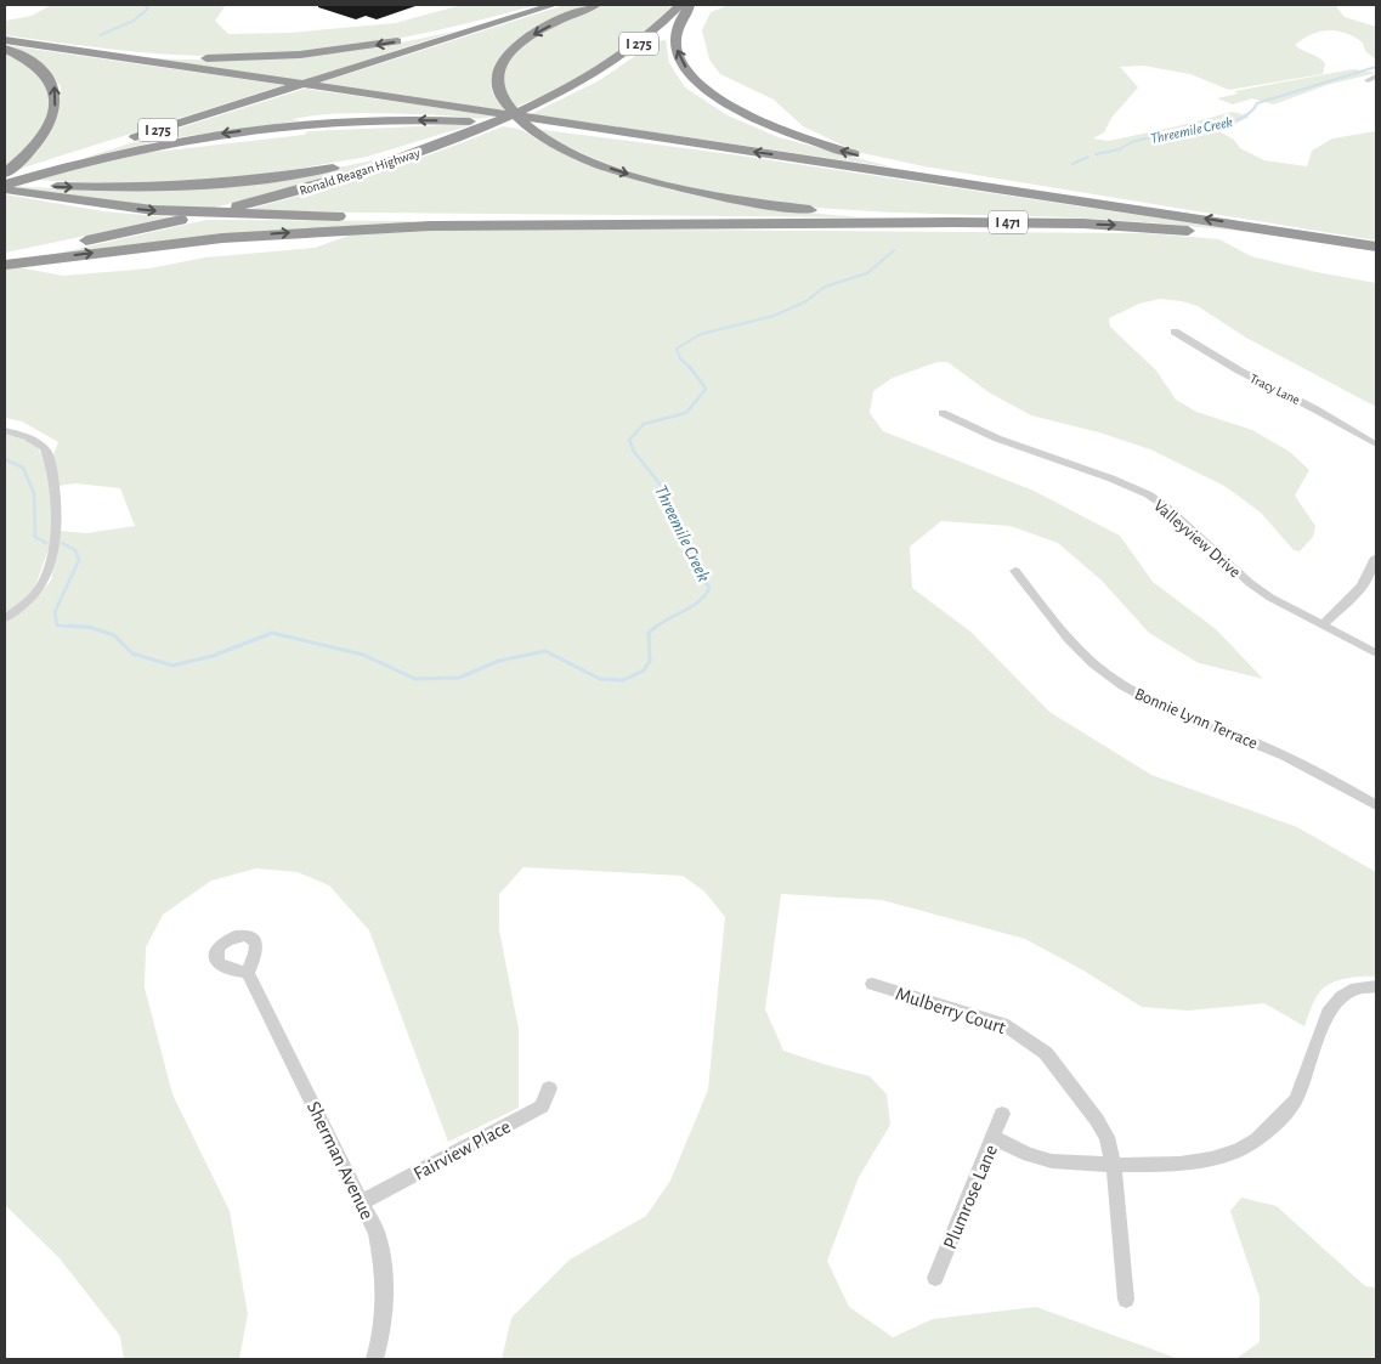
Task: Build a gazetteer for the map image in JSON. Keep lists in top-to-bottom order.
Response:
{
  "streets": {
    "highway": ["I 275", "Ronald Reagan Highway", "I 471"],
    "street": [
      "Tracy Lane",
      "Valleyview Drive",
      "Bonnie Lynn Terrace",
      "Mulberry Court",
      "Fairview Place",
      "Sherman Avenue",
      "Plumrose Lane"
    ]
  },
  "crossings": [
    ["Fairview Place", "Sherman Avenue"]
  ],
  "water": ["Threemile Creek"]
}
